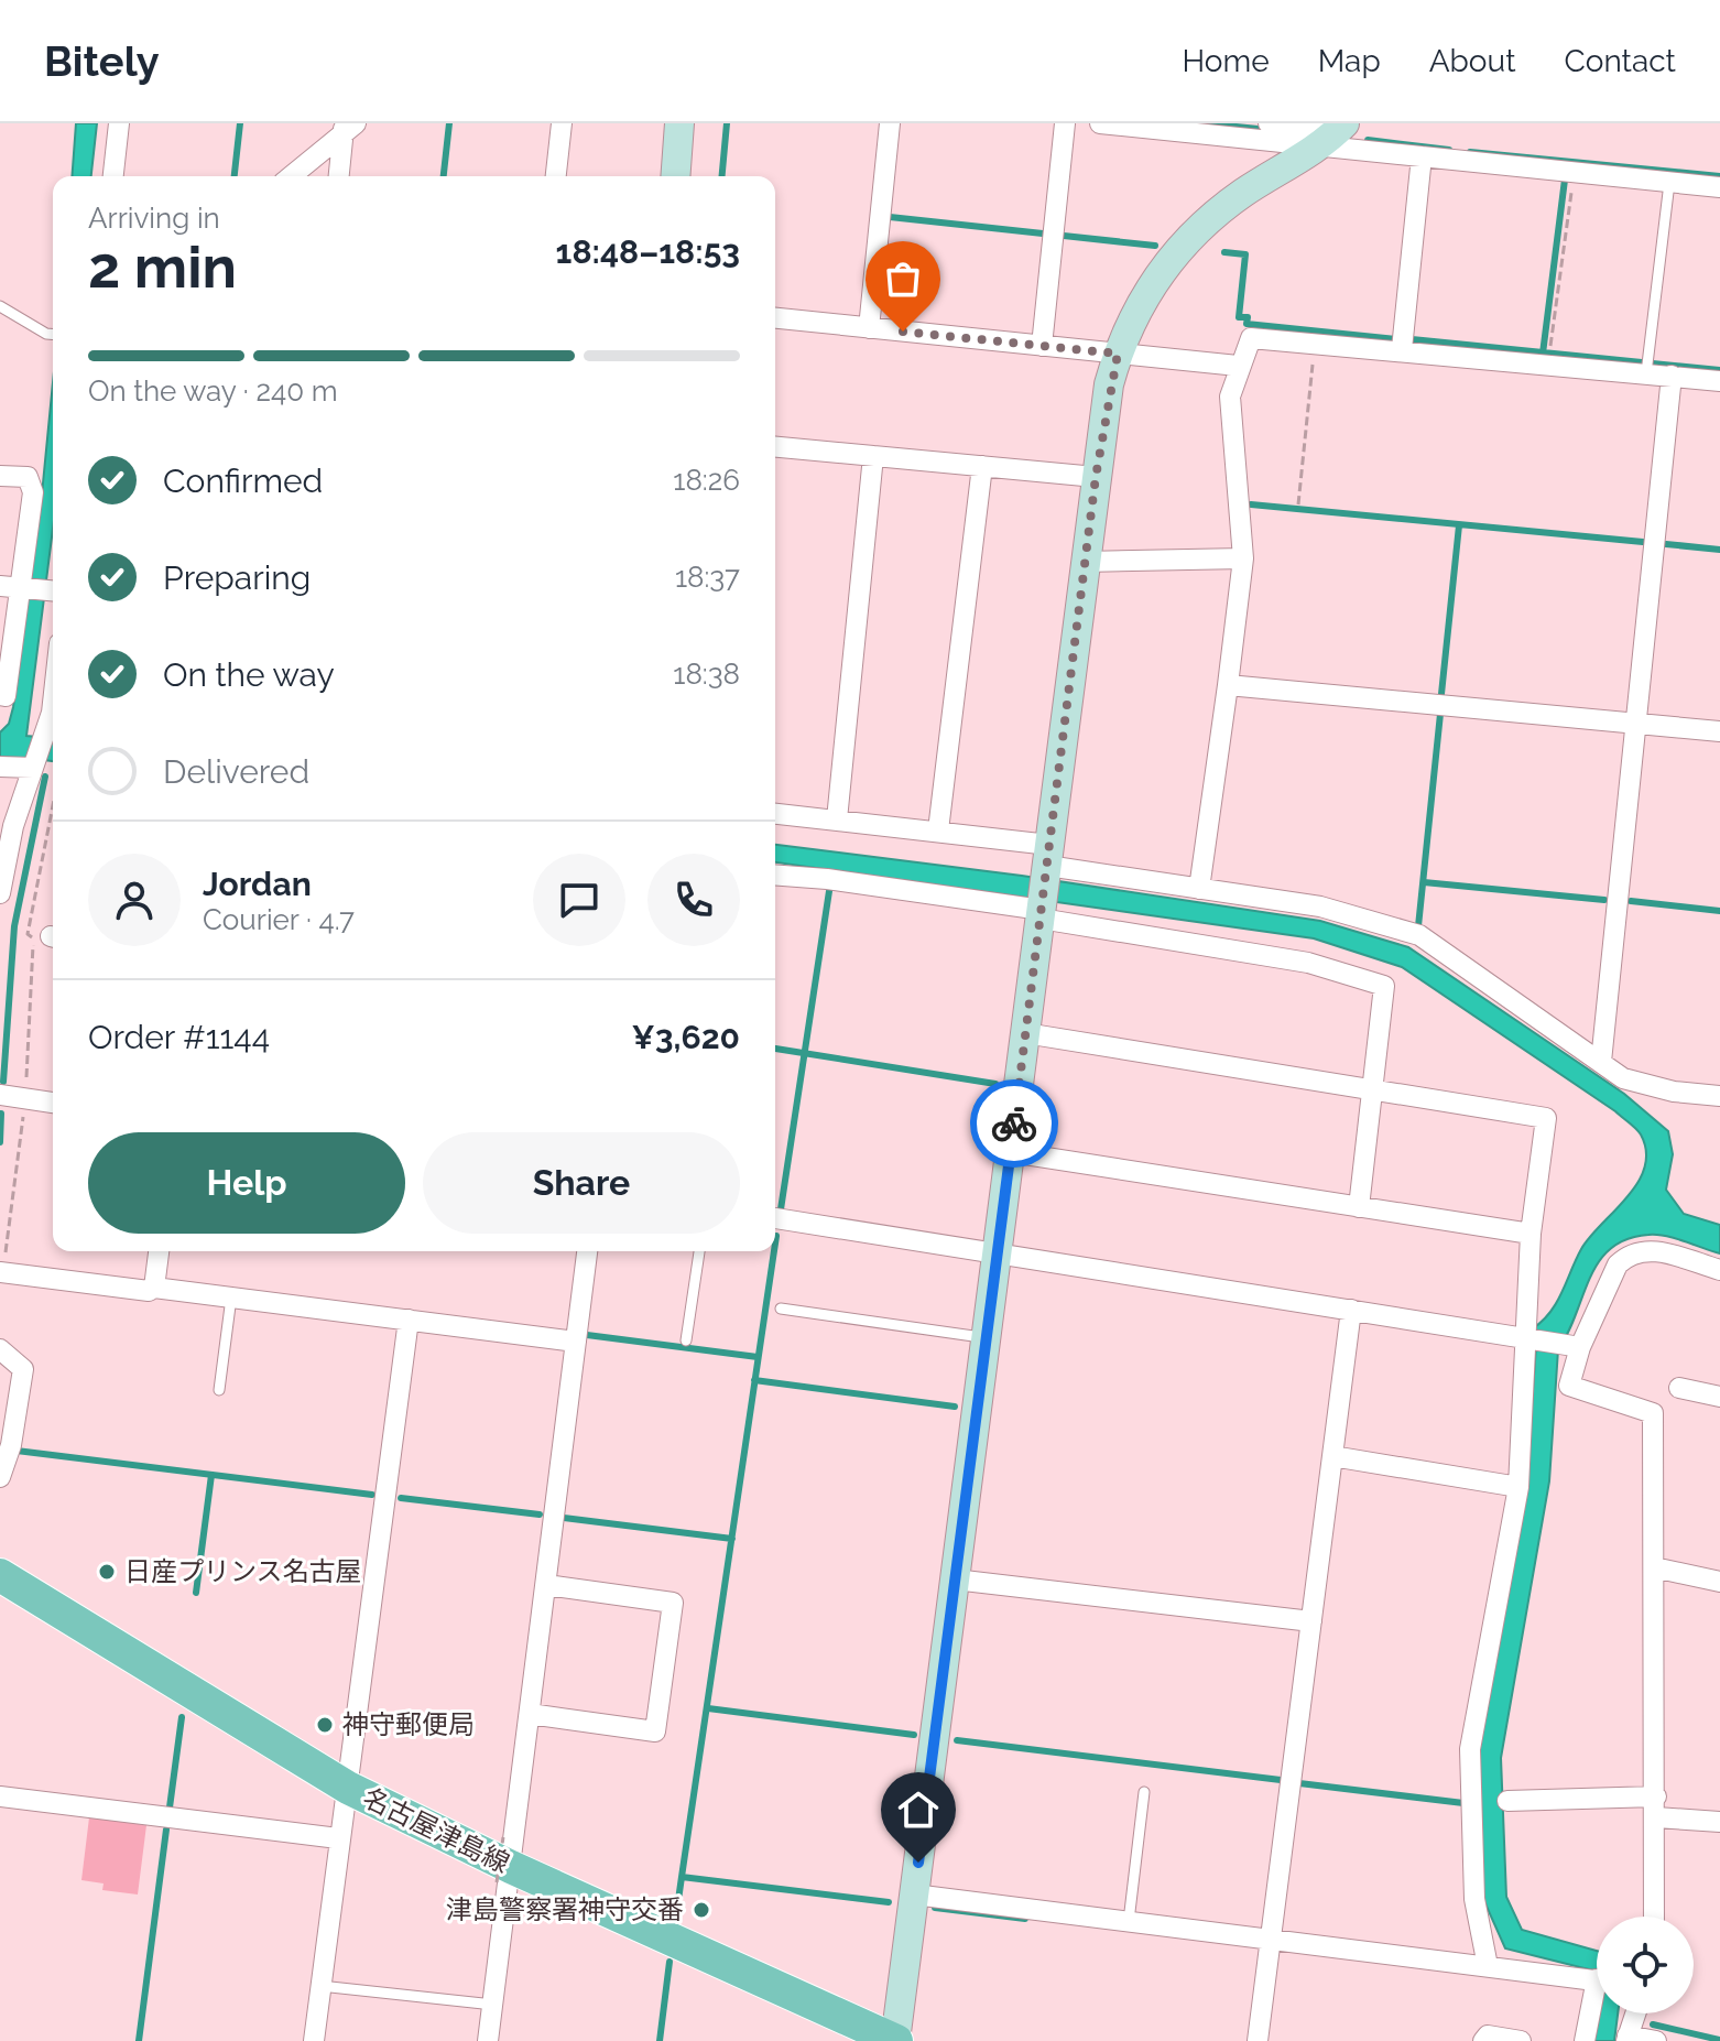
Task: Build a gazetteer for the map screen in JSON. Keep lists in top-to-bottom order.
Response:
{
  "streets": {
    "main road": ["名古屋津島線"]
  },
  "places": ["日産プリンス名古屋", "神守郵便局", "津島警察署神守交番"],
  "page": {
    "header": "Bitely",
    "nav": [
      "Home",
      "Map",
      "About",
      "Contact"
    ],
    "heading": ["2 min", "Arriving in", "18:48–18:53"],
    "panel": [
      "Jordan",
      "Courier · 4.7",
      "Order #1144",
      "¥3,620"
    ],
    "bar": "On the way · 240 m",
    "list": [
      ["Confirmed", "18:26"],
      ["Preparing", "18:37"],
      ["On the way", "18:38"],
      "Delivered"
    ],
    "buttons": ["Help", "Share"]
  }
}
